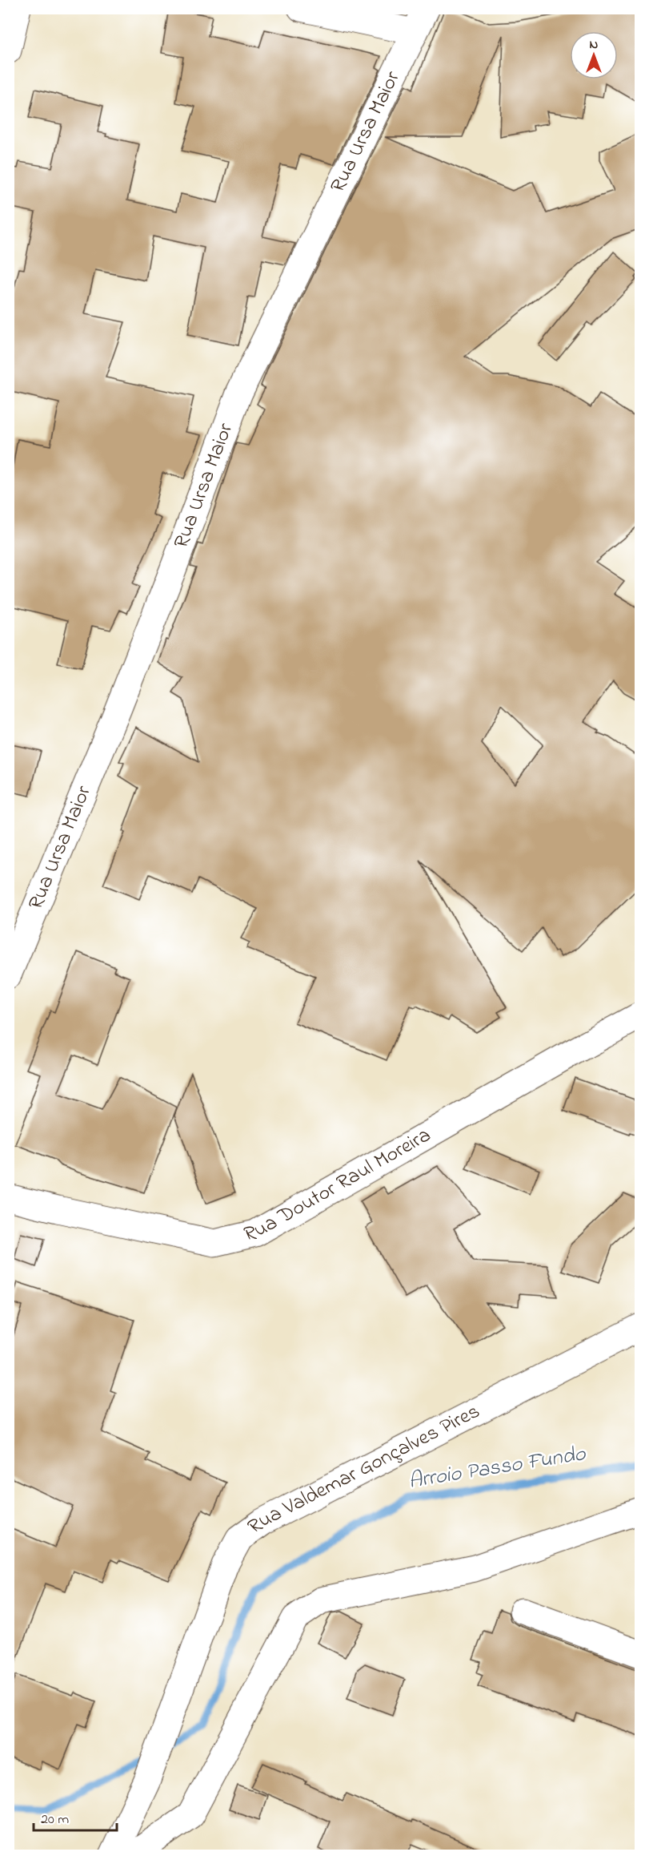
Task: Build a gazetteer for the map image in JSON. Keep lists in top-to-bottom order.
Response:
{
  "streets": {
    "street": ["Rua Ursa Maior", "Rua Doutor Raul Moreira", "Rua Valdemar Gonçalves Pires"]
  },
  "water": ["Arroio Passo Fundo"],
  "scale_bar": "20 m",
  "north": "top"
}
